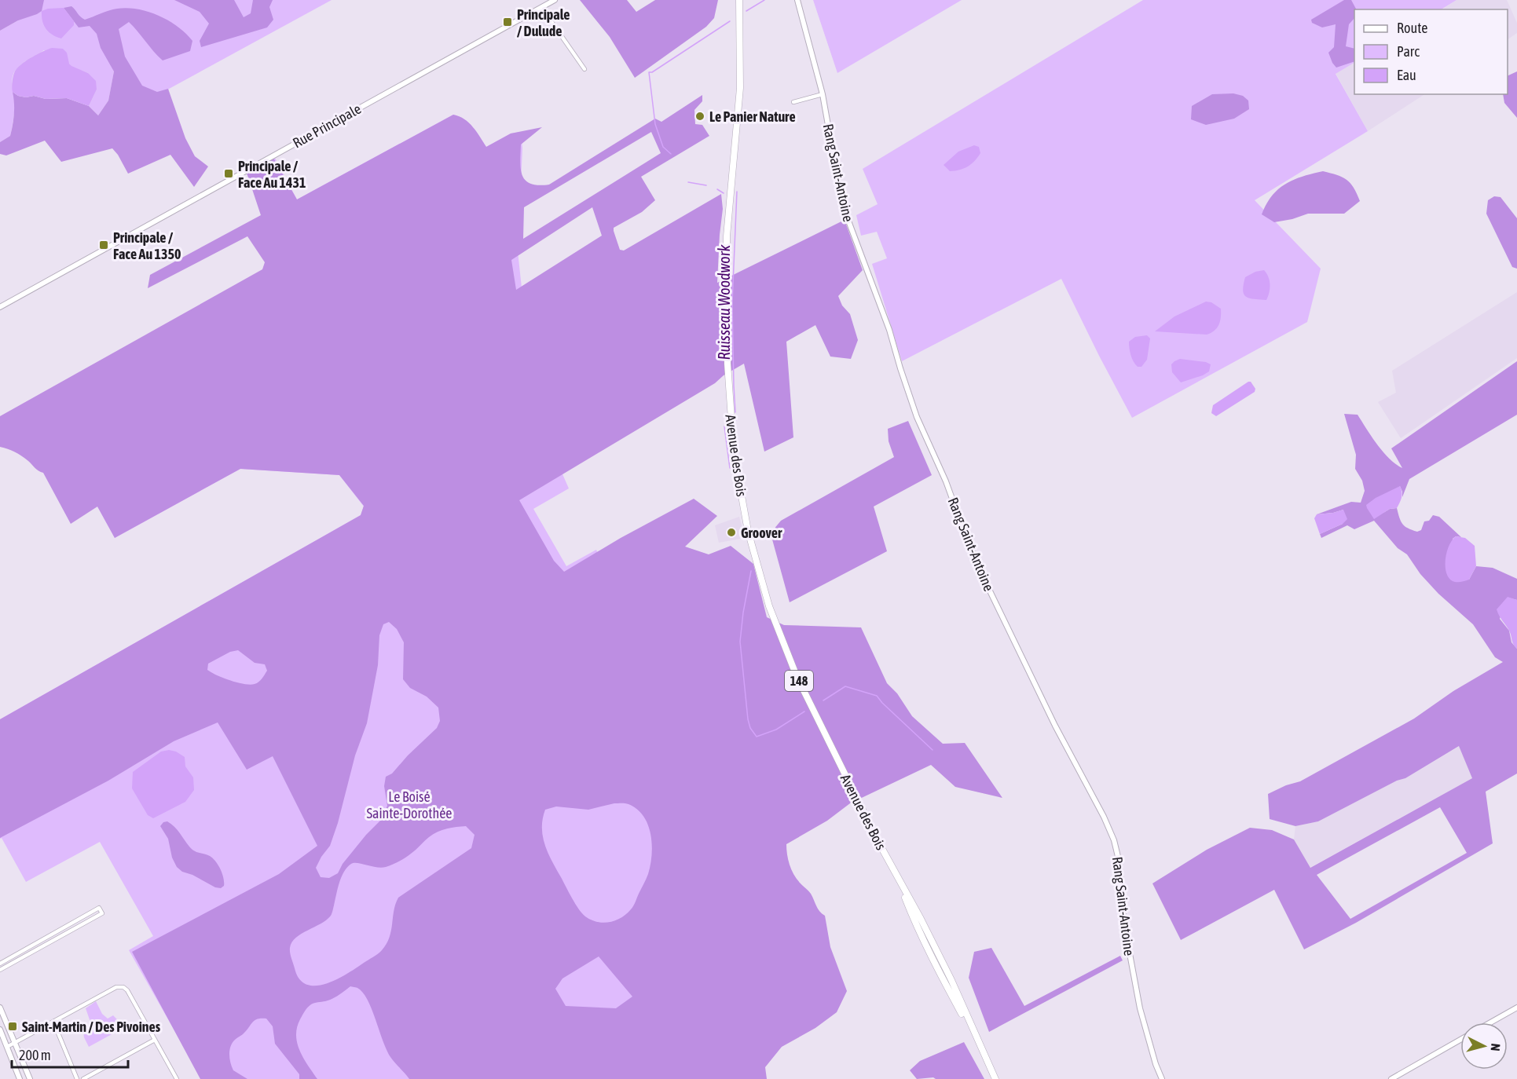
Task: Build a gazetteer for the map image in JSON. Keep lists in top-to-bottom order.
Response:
{
  "streets": {
    "main road": ["Avenue des Bois", "148"],
    "street": ["Rue Principale", "Rang Saint-Antoine"]
  },
  "water": ["Ruisseau Woodwork"],
  "parks": ["Le Boisé Sainte-Dorothée"],
  "places": {
    "transit": [
      "Principale / Dulude",
      "Principale / Face Au 1431",
      "Principale / Face Au 1350",
      "Saint-Martin / Des Pivoines"
    ],
    "other": ["Le Panier Nature", "Groover"]
  },
  "legend": ["Route", "Parc", "Eau"],
  "scale_bar": "200 m",
  "north": "right"
}
